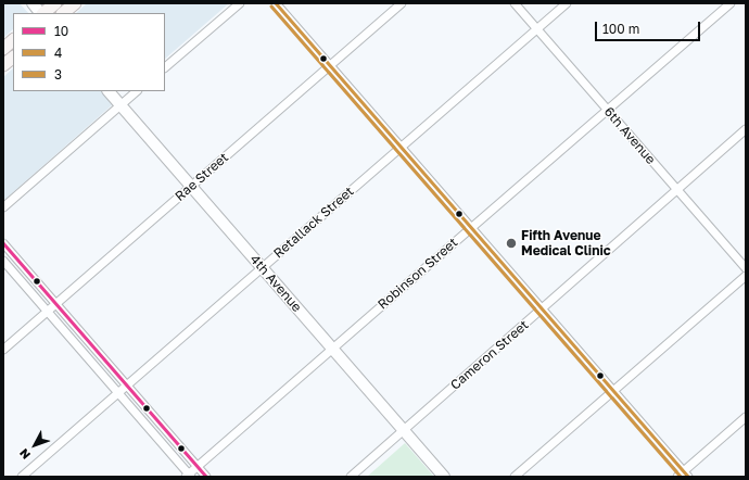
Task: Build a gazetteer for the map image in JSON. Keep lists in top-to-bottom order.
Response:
{
  "streets": {
    "street": [
      "6th Avenue",
      "Rae Street",
      "Retallack Street",
      "Robinson Street",
      "4th Avenue",
      "Cameron Street"
    ]
  },
  "crossings": [
    ["6th Avenue", "Retallack Street"],
    ["6th Avenue", "Robinson Street"],
    ["6th Avenue", "Cameron Street"],
    ["Rae Street", "4th Avenue"],
    ["Retallack Street", "4th Avenue"],
    ["Robinson Street", "4th Avenue"],
    ["4th Avenue", "Cameron Street"]
  ],
  "places": ["Fifth Avenue Medical Clinic"],
  "lines": ["transit line 4", "transit line 3", "transit line 10"],
  "legend": ["10", "4", "3"],
  "scale_bar": "100 m",
  "north": "bottom left"
}
